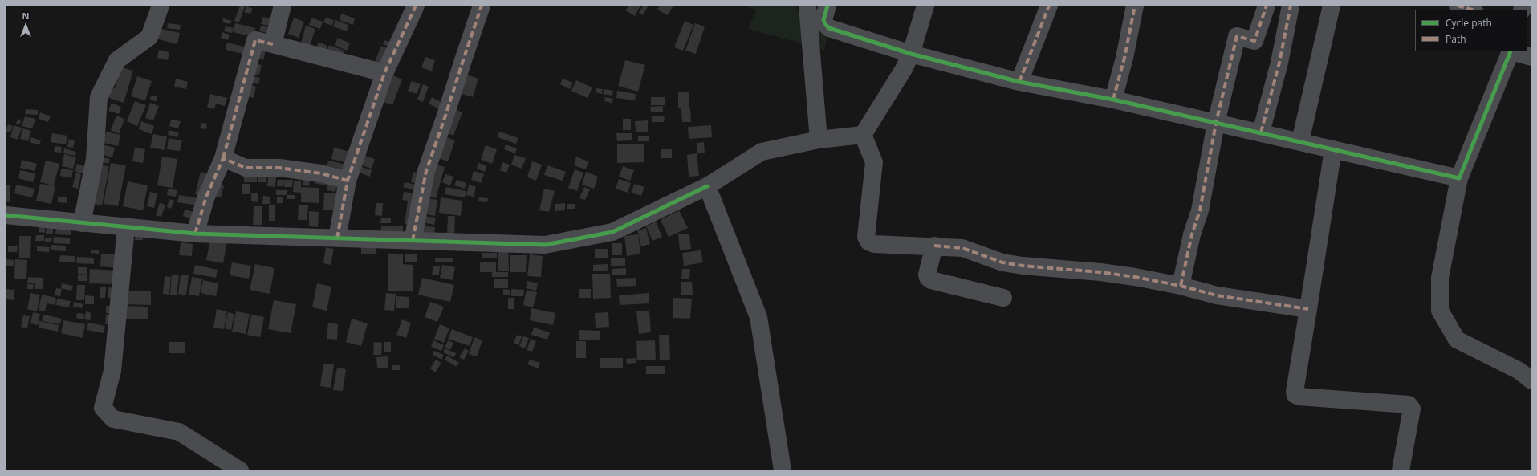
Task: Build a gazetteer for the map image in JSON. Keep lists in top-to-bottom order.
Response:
{
  "legend": ["Cycle path", "Path"],
  "north": "top"
}
